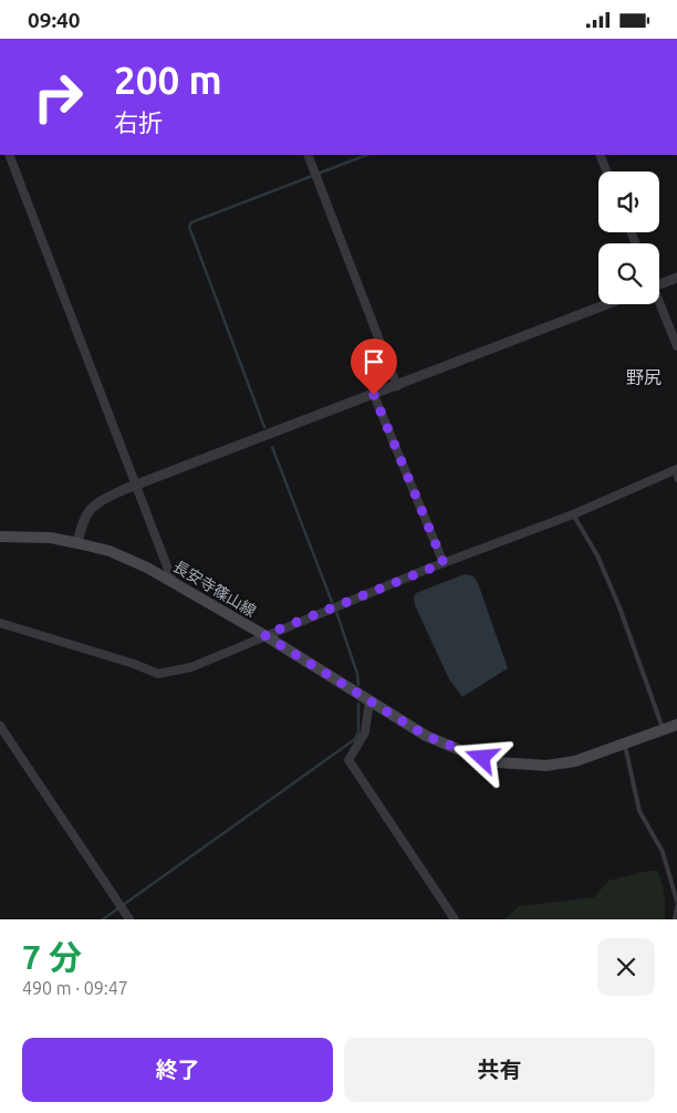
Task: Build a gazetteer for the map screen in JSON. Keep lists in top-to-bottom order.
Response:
{
  "streets": {
    "main road": ["長安寺篠山線"]
  },
  "districts": ["野尻"],
  "page": {
    "status": "09:40",
    "turn": ["200 m", "右折"],
    "heading": ["7 分", "490 m · 09:47"],
    "buttons": ["終了", "共有"]
  }
}
